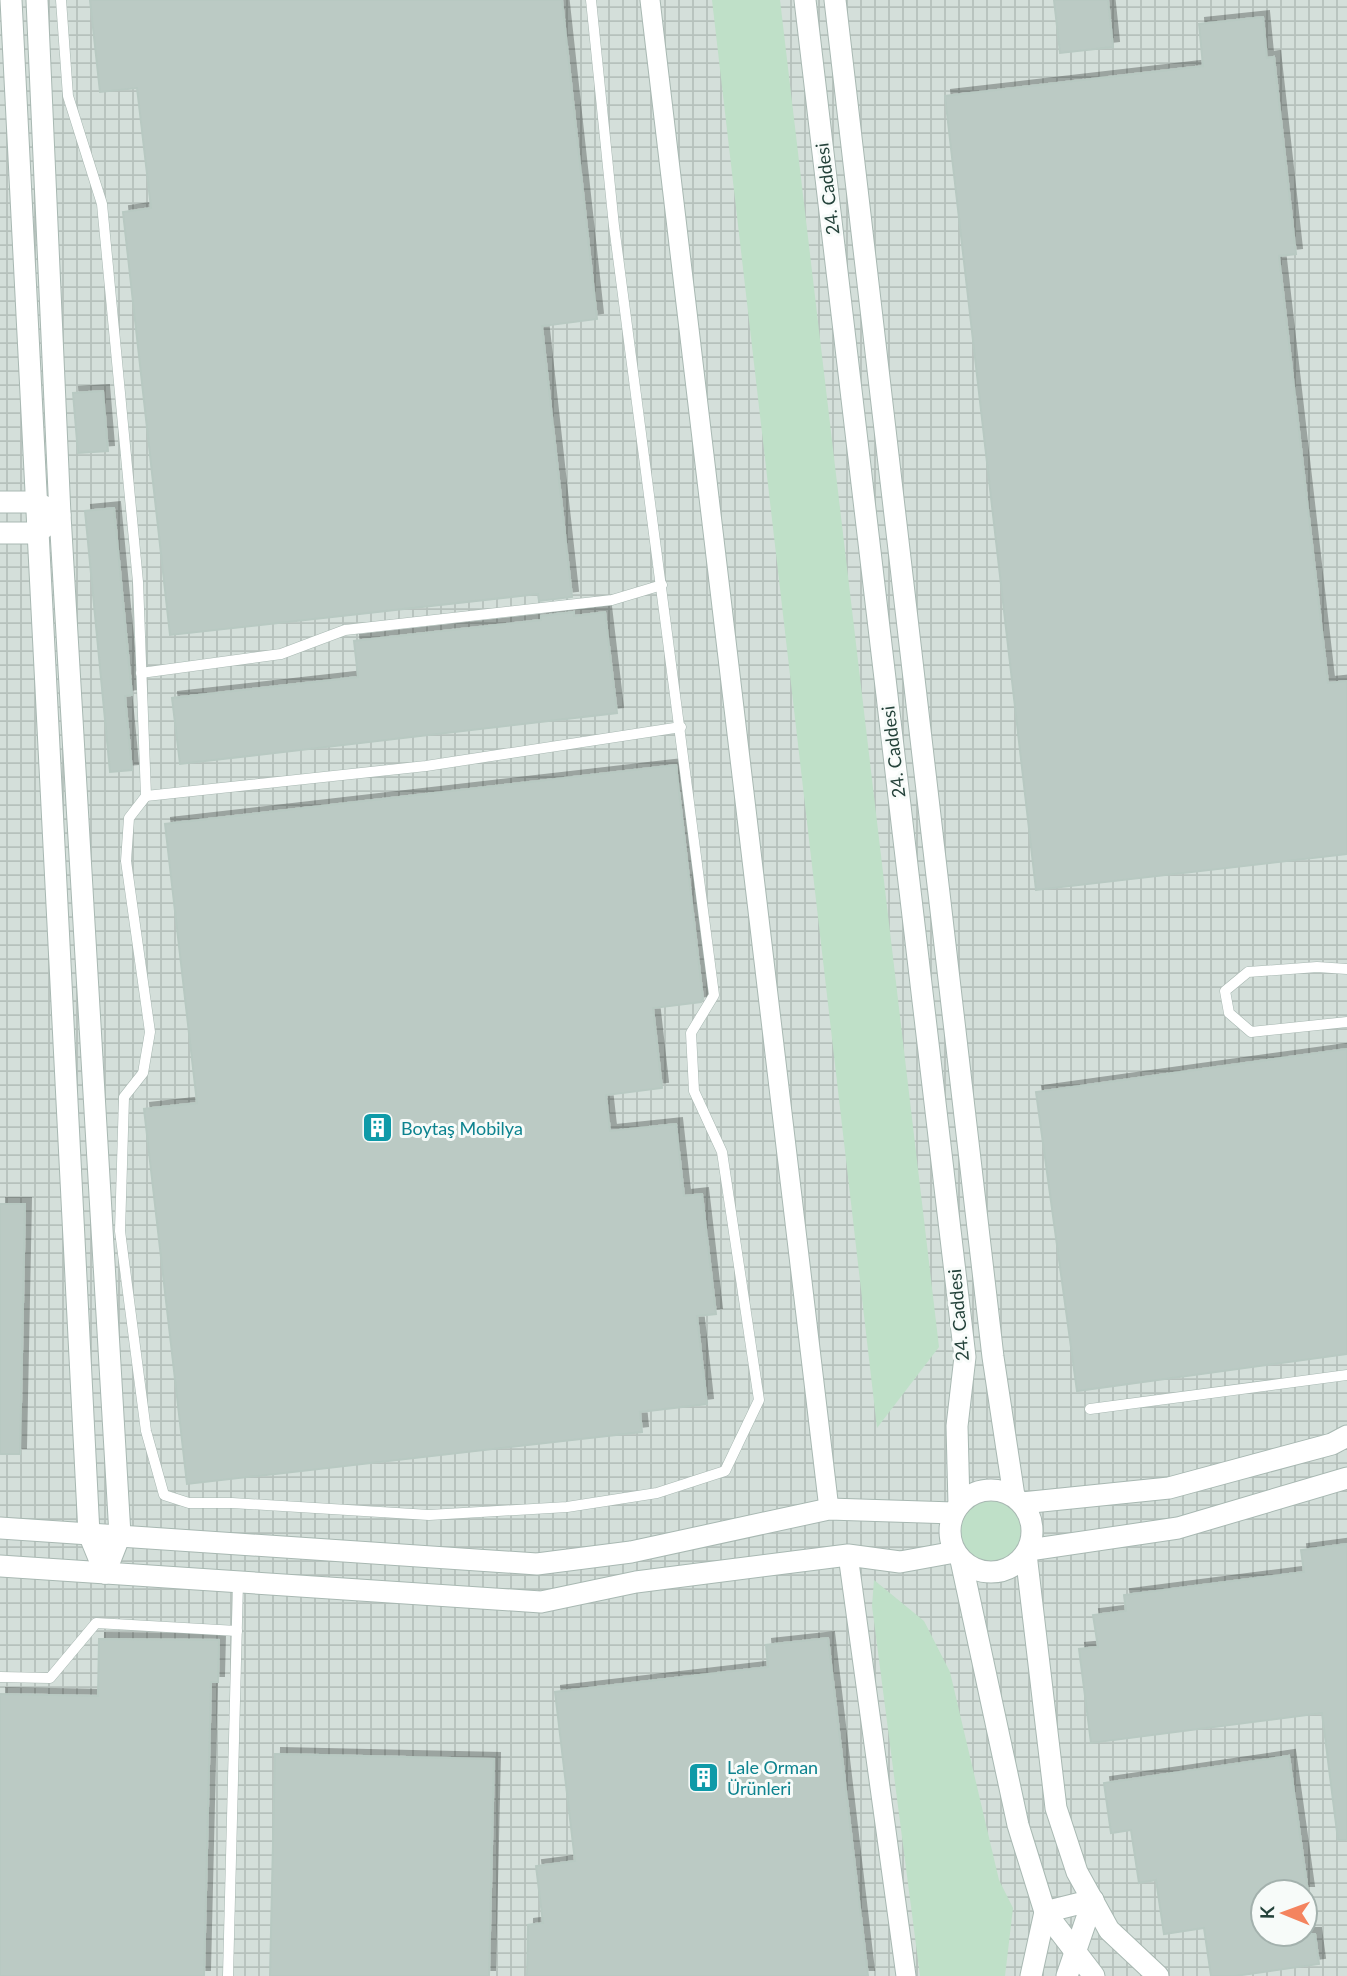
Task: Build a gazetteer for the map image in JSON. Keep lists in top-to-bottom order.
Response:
{
  "streets": {
    "street": ["24. Caddesi"]
  },
  "places": {
    "building": ["Boytaş Mobilya", "Lale Orman Ürünleri"]
  },
  "north": "left"
}
